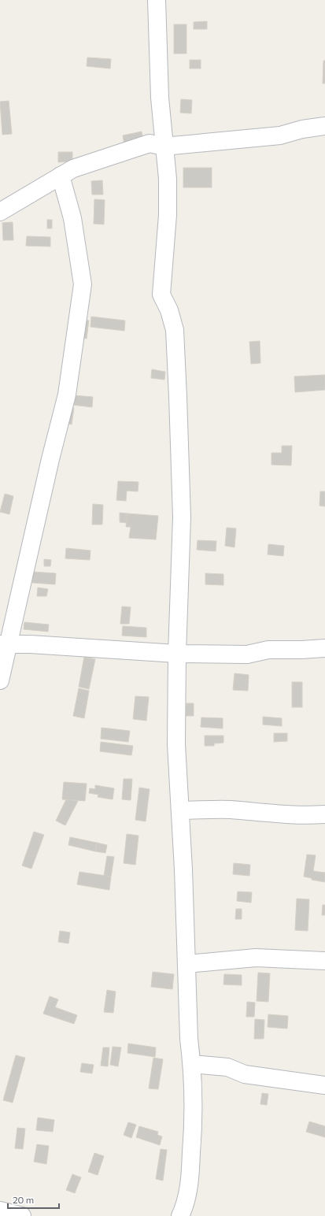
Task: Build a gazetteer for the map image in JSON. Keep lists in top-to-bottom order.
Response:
{
  "scale_bar": "20 m"
}
